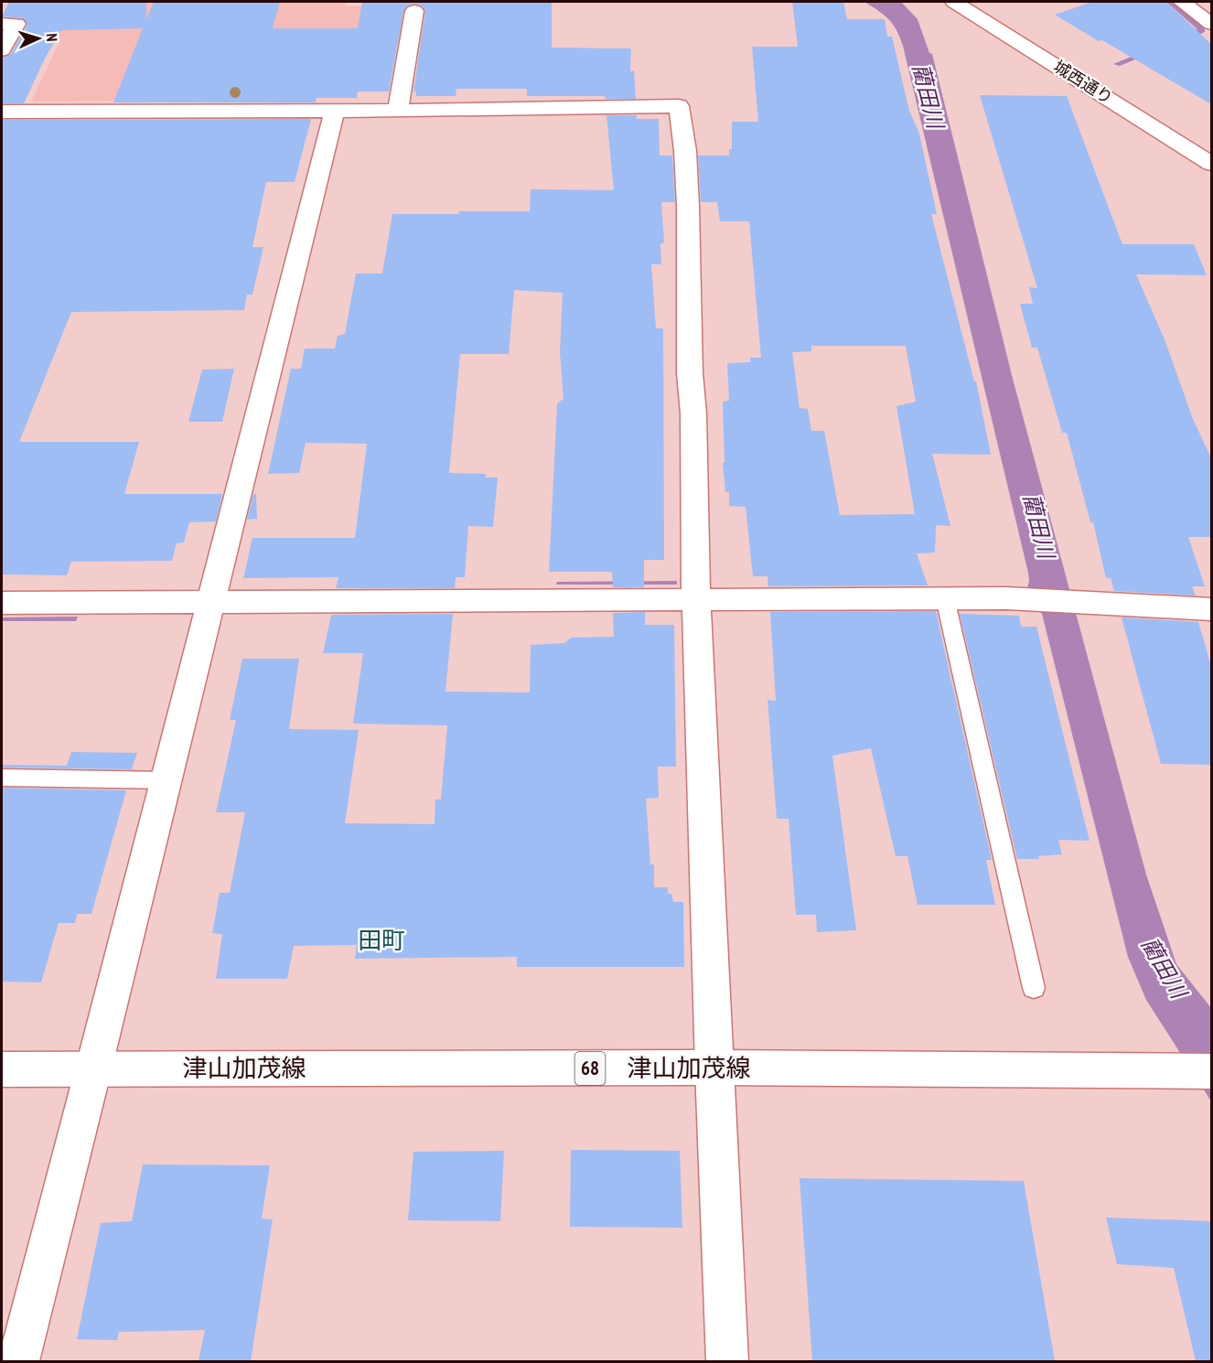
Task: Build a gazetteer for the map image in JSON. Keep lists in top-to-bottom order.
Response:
{
  "streets": {
    "street": ["城西通り", "津山加茂線", "68"]
  },
  "districts": ["田町"],
  "water": ["藺田川"],
  "north": "right"
}
